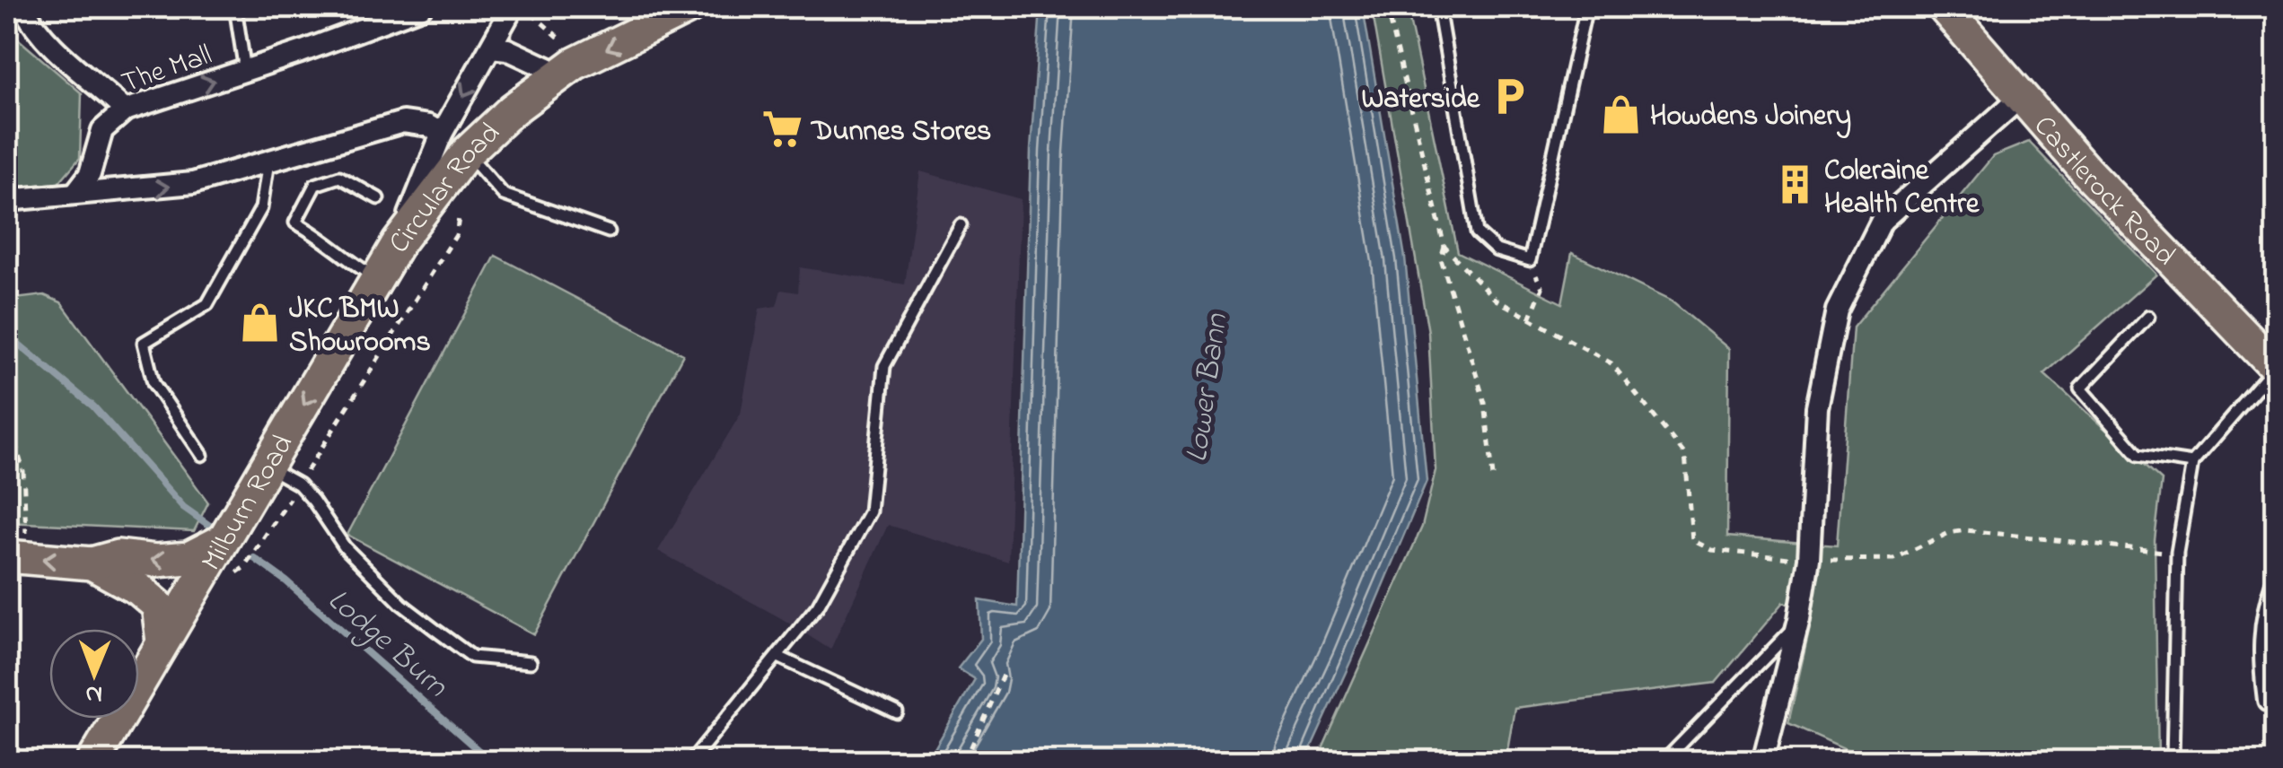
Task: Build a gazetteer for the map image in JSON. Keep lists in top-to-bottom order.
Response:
{
  "streets": {
    "main road": ["Circular Road", "Castlerock Road", "Milburn Road"],
    "street": ["The Mall"]
  },
  "crossings": [
    ["The Mall", "Circular Road"],
    ["Circular Road", "Milburn Road"]
  ],
  "one_way": ["Milburn Road"],
  "water": ["Lower Bann", "Lodge Burn"],
  "places": {
    "parking": ["Waterside"],
    "shop": ["Howdens Joinery", "JKC BMW Showrooms"],
    "supermarket": ["Dunnes Stores"],
    "building": ["Coleraine Health Centre"]
  },
  "north": "bottom"
}
